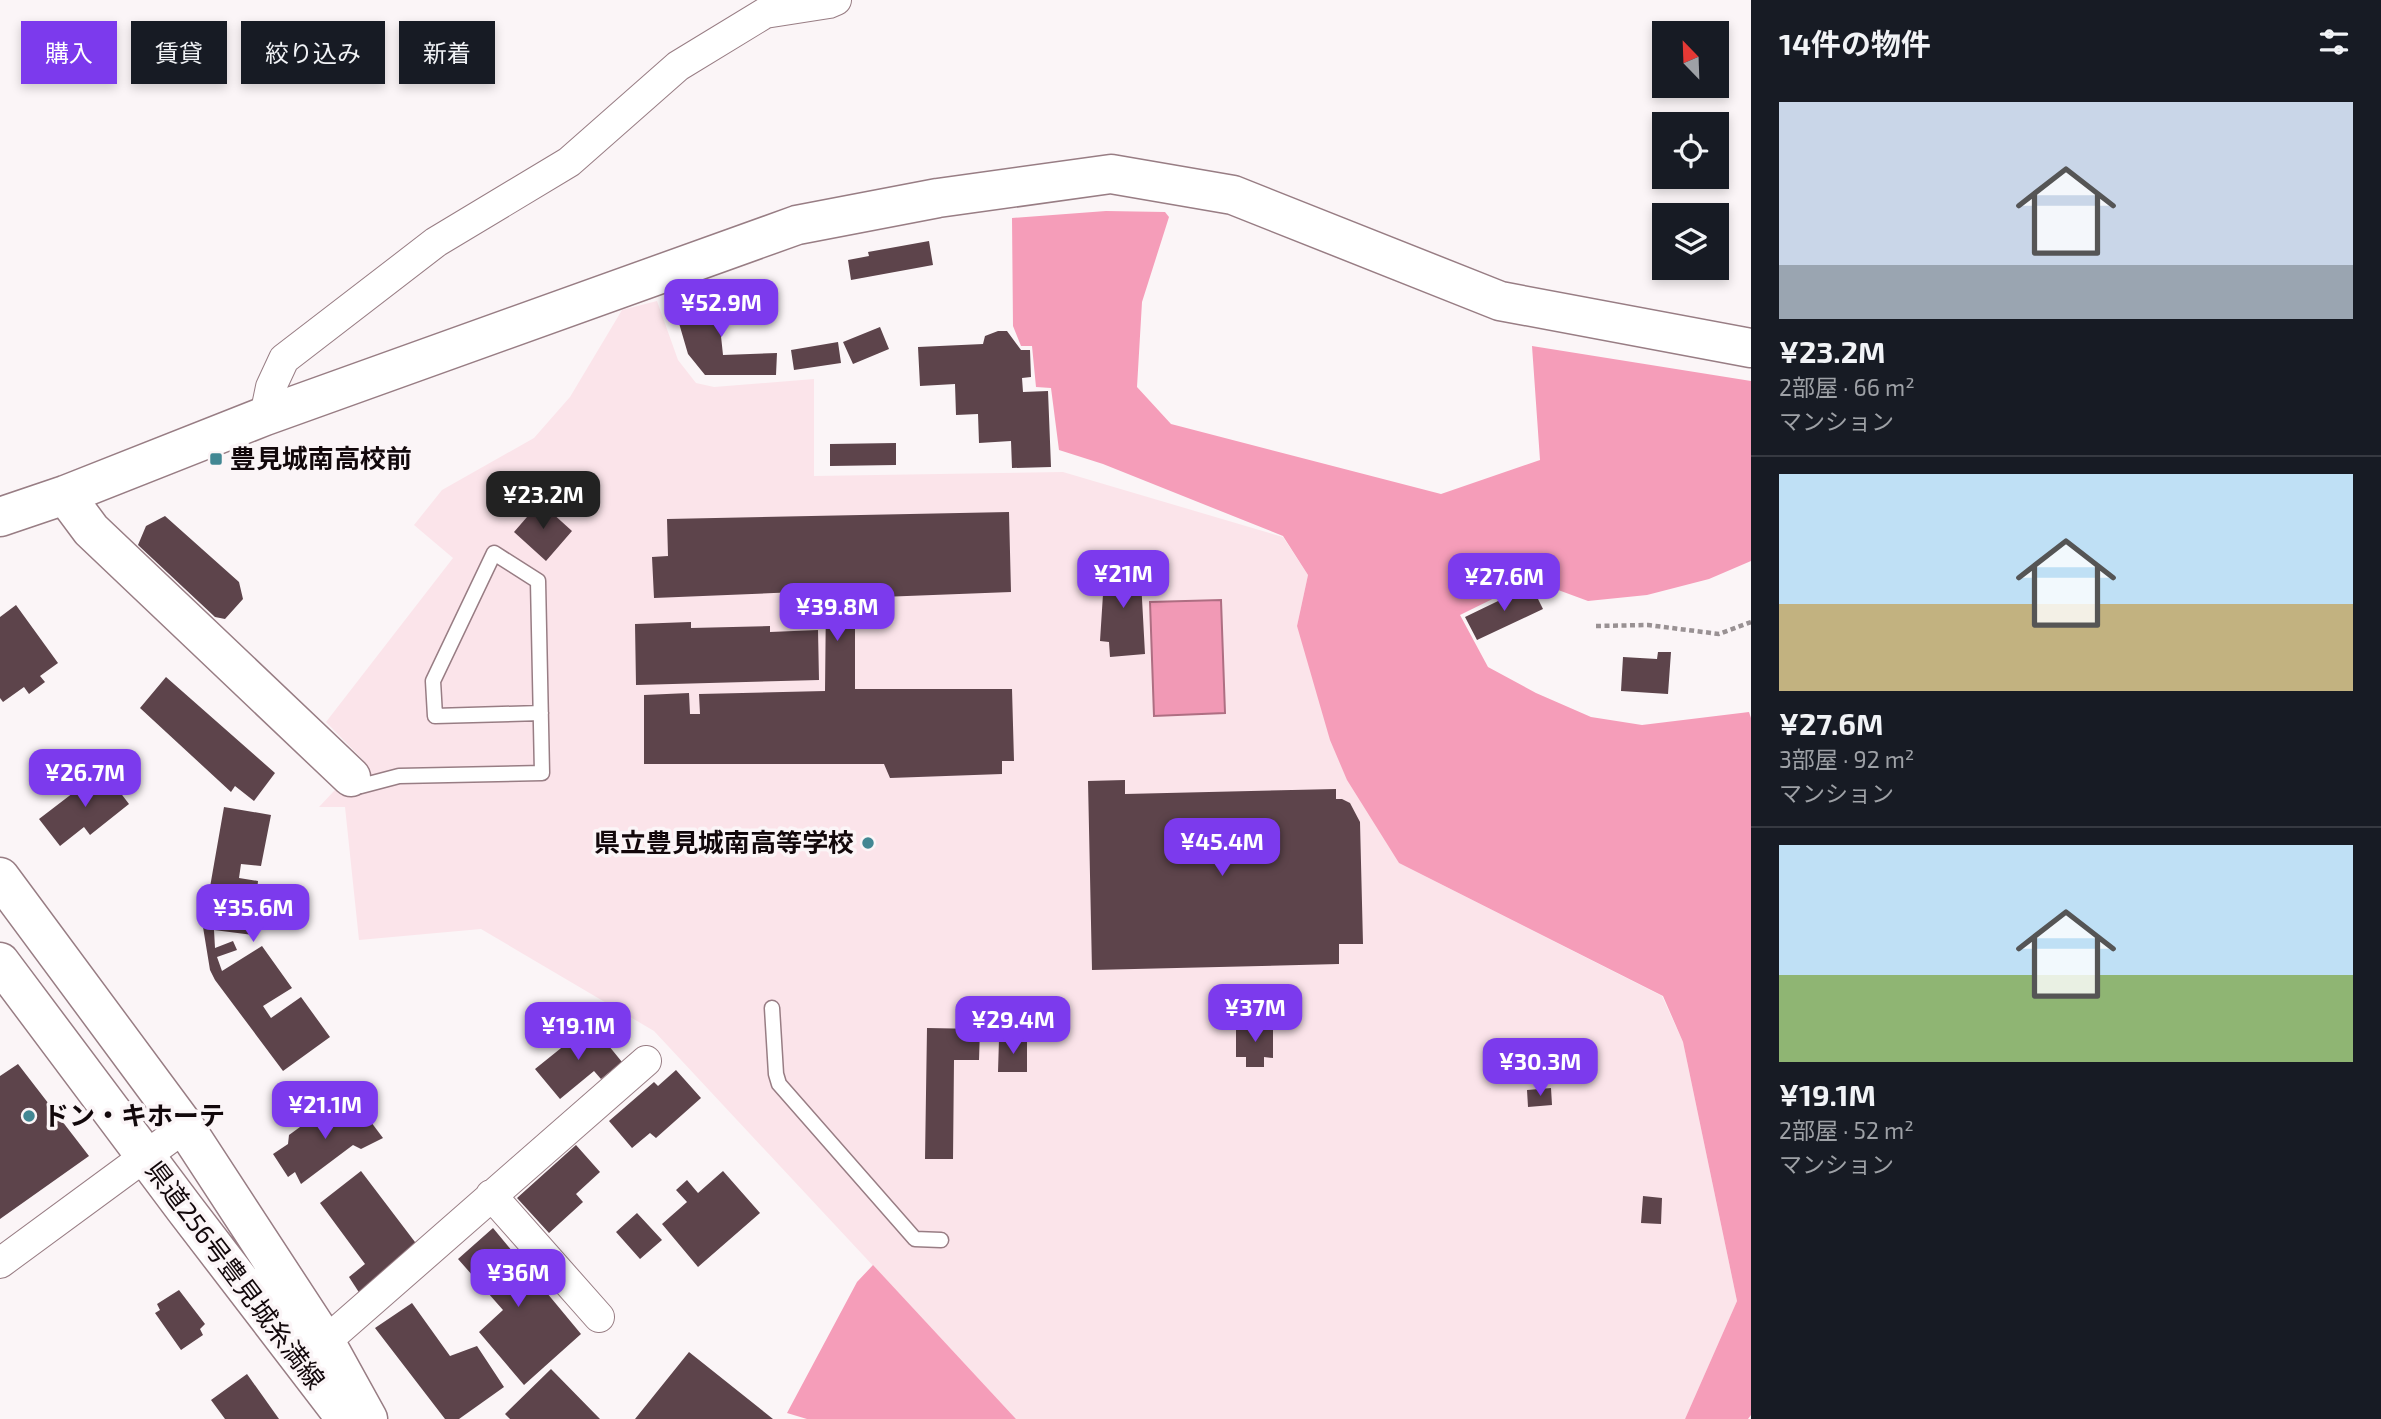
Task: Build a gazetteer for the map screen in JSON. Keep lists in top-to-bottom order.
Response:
{
  "streets": {
    "street": ["県道256号豊見城糸満線"]
  },
  "places": {
    "transit": ["豊見城南高校前"],
    "other": ["県立豊見城南高等学校", "ドン・キホーテ"]
  },
  "north": "top left",
  "page": {
    "heading": "14件の物件",
    "chip": [
      "購入",
      "賃貸",
      "絞り込み",
      "新着"
    ],
    "list": [
      {
        "name": "¥23.2M",
        "note": "2部屋 · 66 m² · マンション"
      },
      {
        "name": "¥27.6M",
        "note": "3部屋 · 92 m² · マンション"
      },
      {
        "name": "¥19.1M",
        "note": "2部屋 · 52 m² · マンション"
      }
    ],
    "price": [
      "¥52.9M",
      "¥23.2M",
      "¥21M",
      "¥27.6M",
      "¥39.8M",
      "¥26.7M",
      "¥45.4M",
      "¥35.6M",
      "¥37M",
      "¥29.4M",
      "¥19.1M",
      "¥30.3M",
      "¥21.1M",
      "¥36M"
    ]
  }
}
